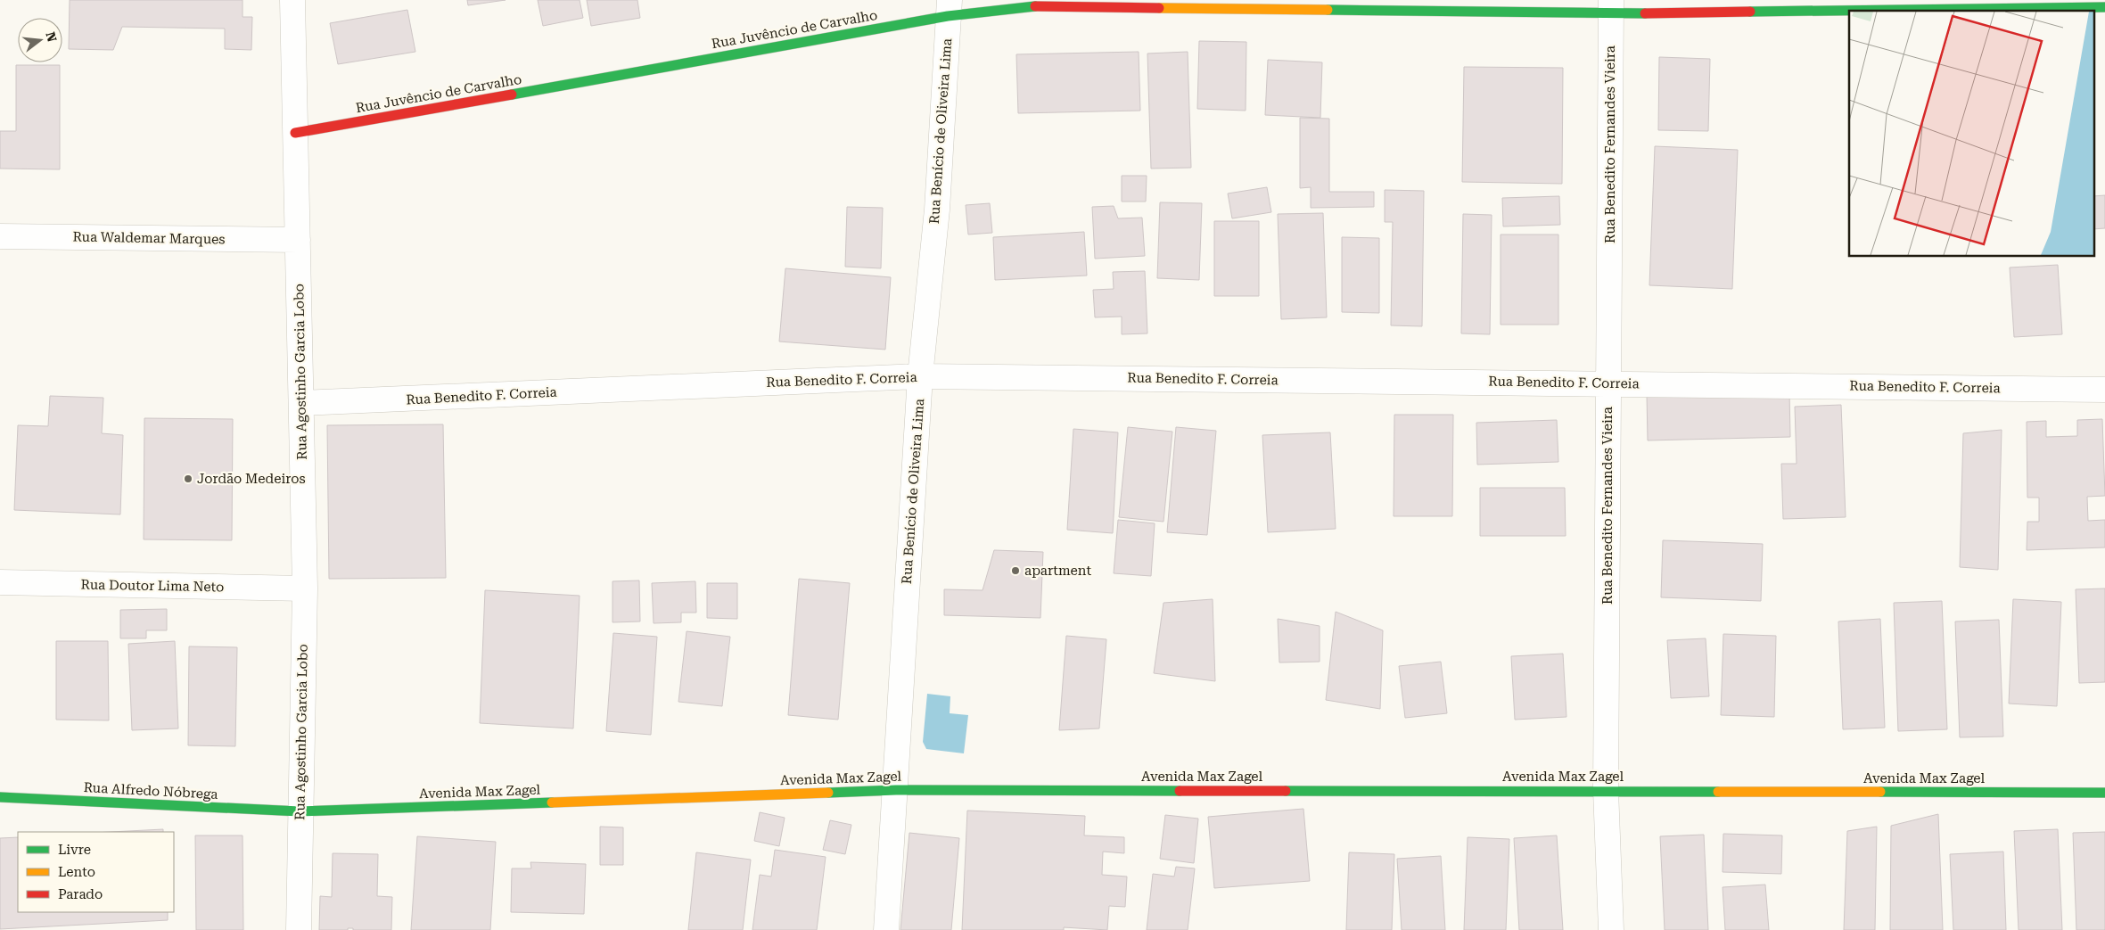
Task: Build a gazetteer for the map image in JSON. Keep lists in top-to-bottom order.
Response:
{
  "streets": {
    "street": [
      "Rua Juvêncio de Carvalho",
      "Rua Benício de Oliveira Lima",
      "Rua Benedito Fernandes Vieira",
      "Rua Waldemar Marques",
      "Rua Agostinho Garcia Lobo",
      "Rua Benedito F. Correia",
      "Rua Doutor Lima Neto",
      "Avenida Max Zagel",
      "Rua Alfredo Nóbrega"
    ]
  },
  "crossings": [
    ["Rua Juvêncio de Carvalho", "Rua Benício de Oliveira Lima"],
    ["Rua Juvêncio de Carvalho", "Rua Benedito Fernandes Vieira"],
    ["Rua Juvêncio de Carvalho", "Rua Agostinho Garcia Lobo"],
    ["Rua Benício de Oliveira Lima", "Rua Benedito F. Correia"],
    ["Rua Benício de Oliveira Lima", "Avenida Max Zagel"],
    ["Rua Benedito Fernandes Vieira", "Rua Benedito F. Correia"],
    ["Rua Benedito Fernandes Vieira", "Avenida Max Zagel"],
    ["Rua Waldemar Marques", "Rua Agostinho Garcia Lobo"],
    ["Rua Agostinho Garcia Lobo", "Rua Benedito F. Correia"],
    ["Rua Agostinho Garcia Lobo", "Rua Doutor Lima Neto"],
    ["Rua Agostinho Garcia Lobo", "Avenida Max Zagel"],
    ["Rua Agostinho Garcia Lobo", "Rua Alfredo Nóbrega"],
    ["Avenida Max Zagel", "Rua Alfredo Nóbrega"]
  ],
  "places": ["Jordão Medeiros", "apartment"],
  "legend": ["Livre", "Lento", "Parado"],
  "north": "right"
}
